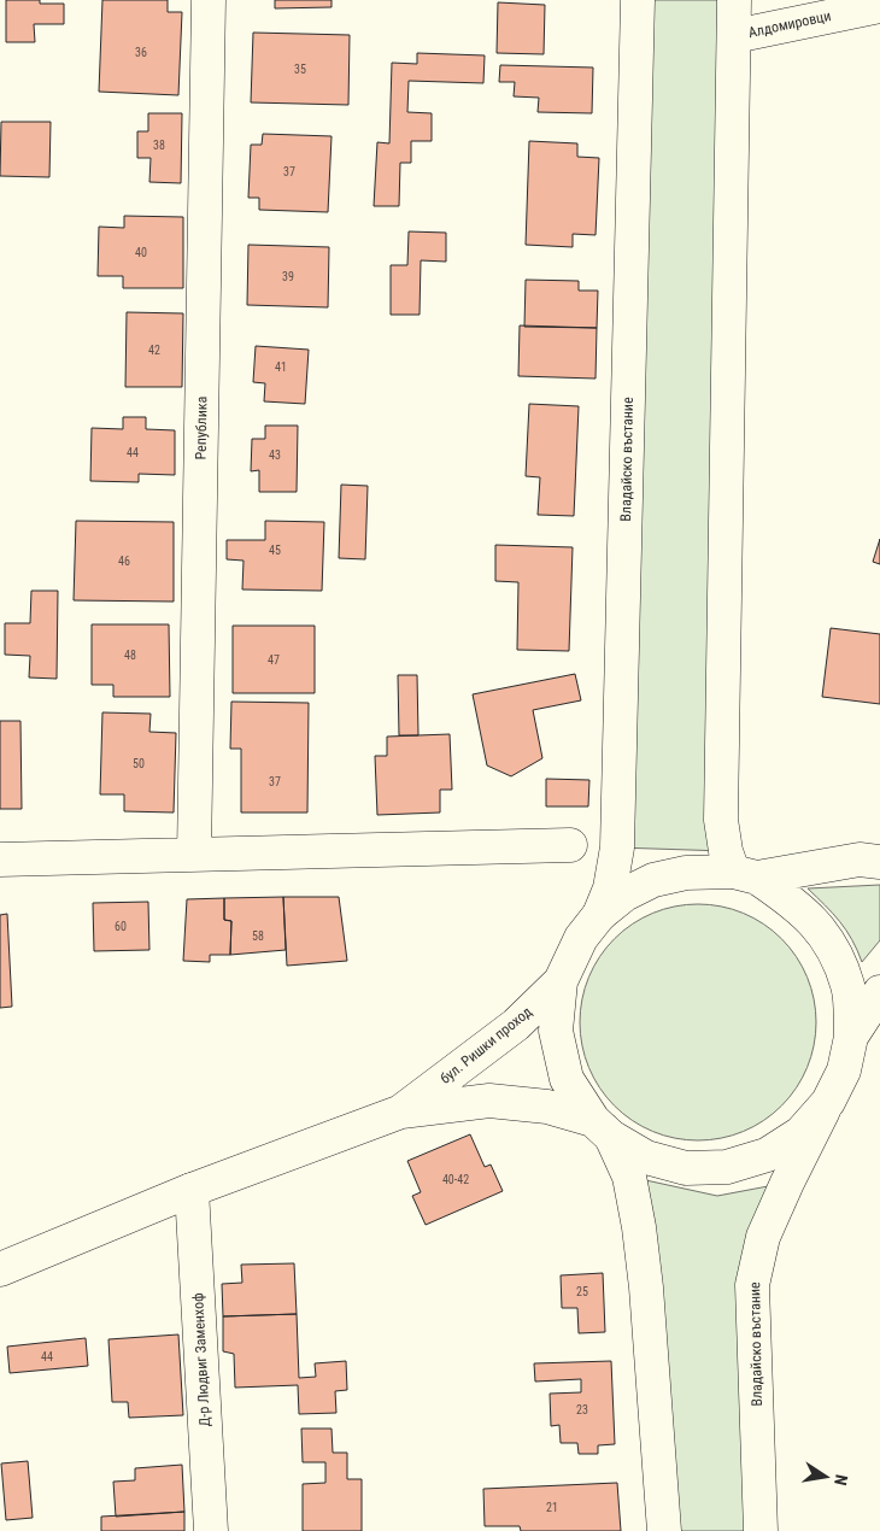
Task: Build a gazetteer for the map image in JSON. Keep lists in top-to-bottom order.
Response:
{
  "streets": {
    "street": [
      "Алдомировци",
      "Република",
      "Владайско въстание",
      "бул. Ришки проход",
      "Д-р Людвиг Заменхоф"
    ]
  },
  "crossings": [
    ["Владайско въстание", "бул. Ришки проход"],
    ["бул. Ришки проход", "Д-р Людвиг Заменхоф"]
  ],
  "house_numbers": [
    "36",
    "35",
    "38",
    "37",
    "40",
    "39",
    "42",
    "41",
    "44",
    "43",
    "45",
    "46",
    "48",
    "47",
    "50",
    "37",
    "60",
    "58",
    "40-42",
    "25",
    "44",
    "23",
    "21"
  ],
  "north": "right"
}
